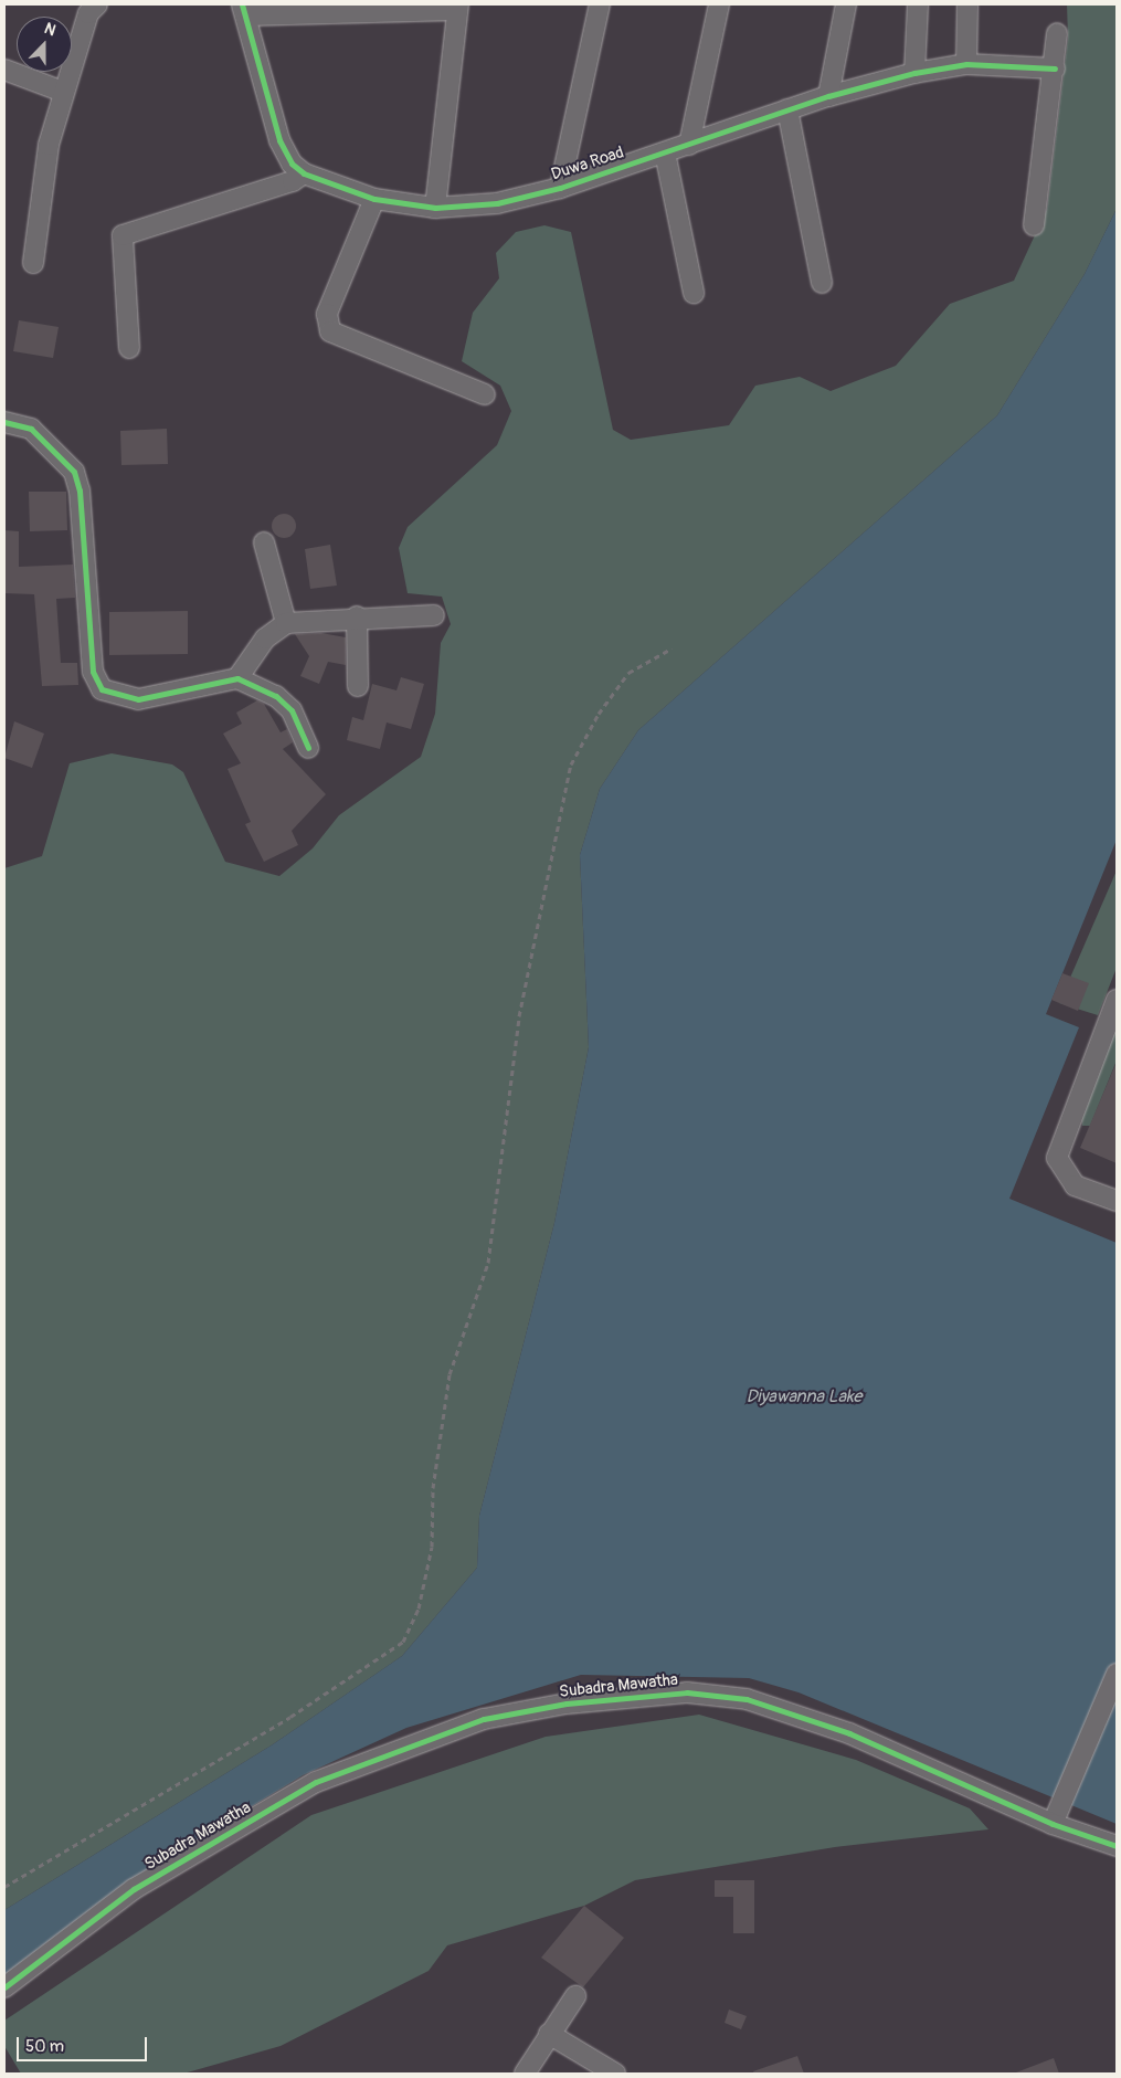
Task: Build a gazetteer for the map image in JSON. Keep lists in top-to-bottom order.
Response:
{
  "streets": {
    "street": ["Duwa Road", "Subadra Mawatha"]
  },
  "water": ["Diyawanna Lake"],
  "scale_bar": "50 m",
  "north": "top"
}
